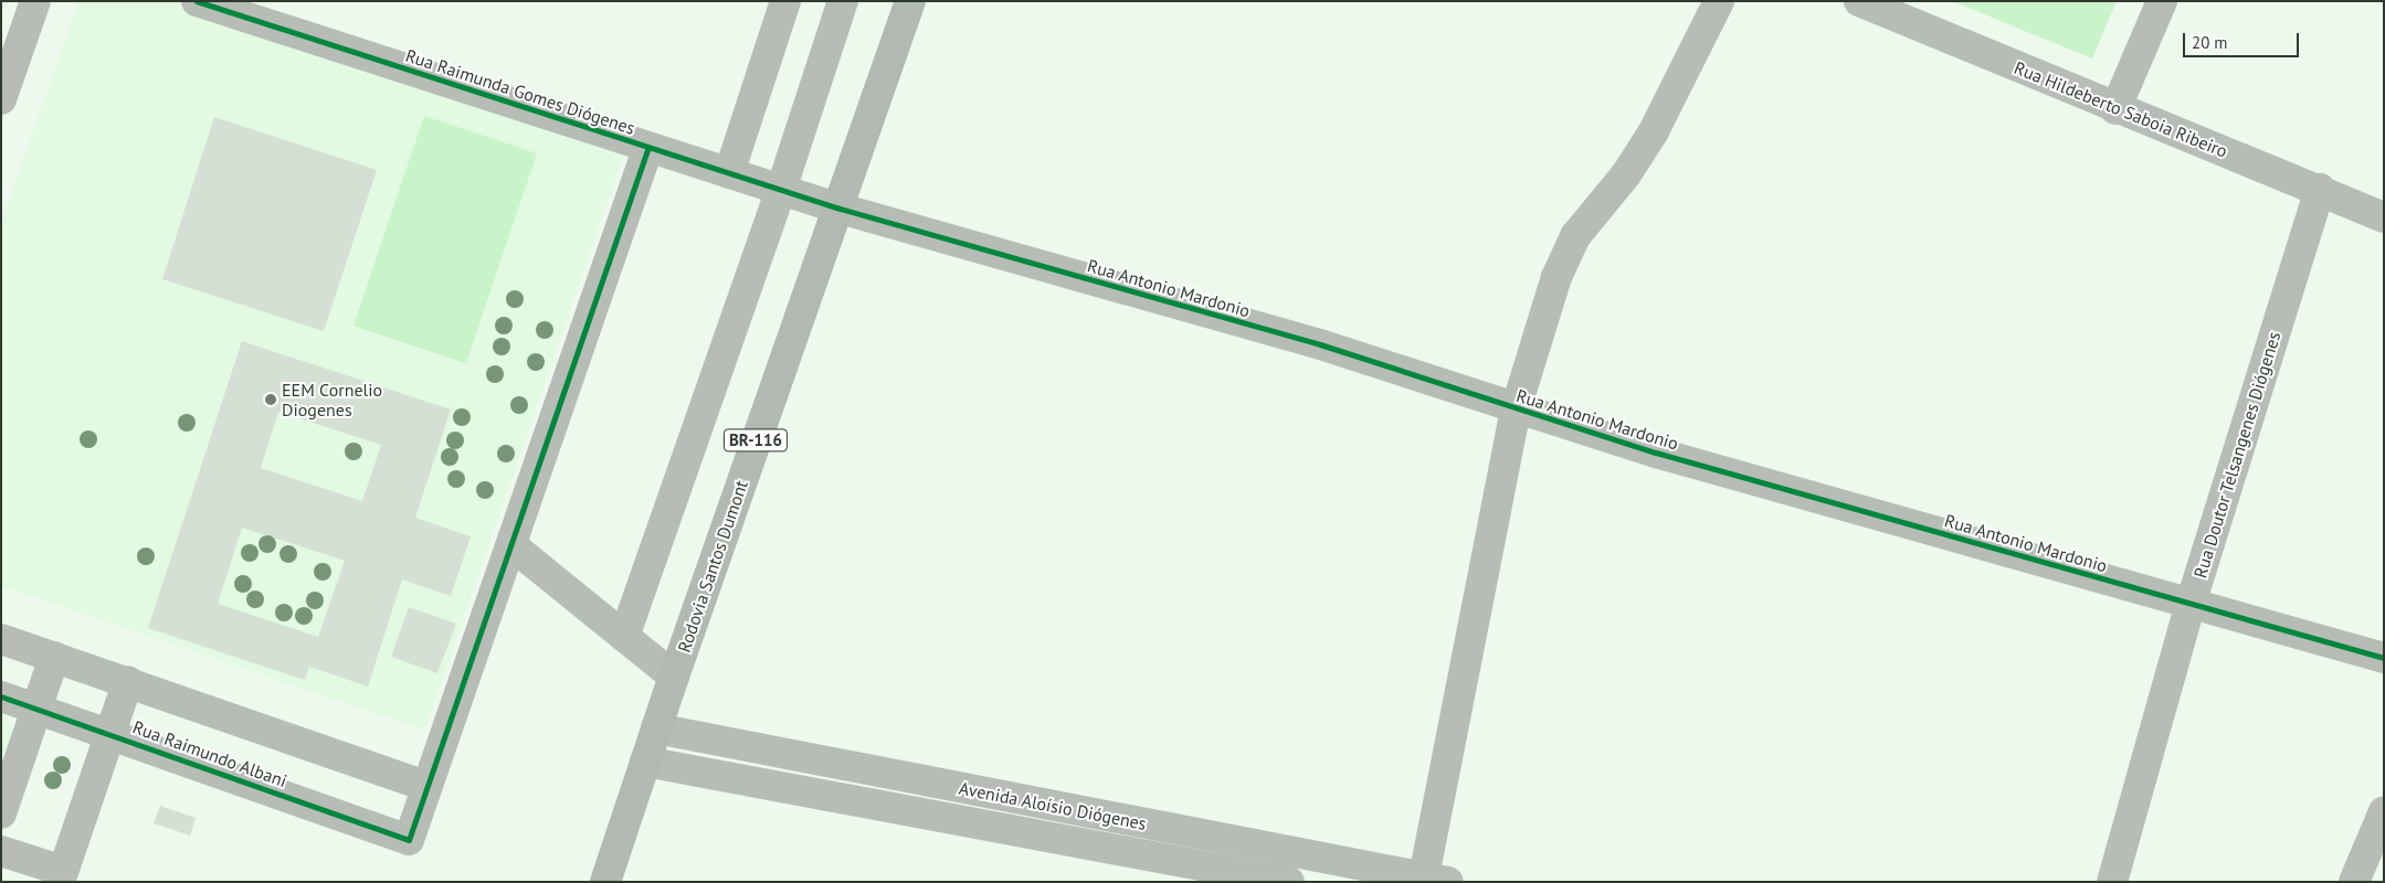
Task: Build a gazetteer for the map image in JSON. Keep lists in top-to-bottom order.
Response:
{
  "streets": {
    "highway": ["BR-116", "Rodovia Santos Dumont"],
    "street": [
      "Rua Raimunda Gomes Diógenes",
      "Rua Hildeberto Saboia Ribeiro",
      "Rua Antonio Mardonio",
      "Rua Doutor Telsangenes Diógenes",
      "Rua Raimundo Albani",
      "Avenida Aloísio Diógenes"
    ]
  },
  "crossings": [
    ["Rua Raimunda Gomes Diógenes", "Rua Antonio Mardonio"],
    ["Rua Raimunda Gomes Diógenes", "Rodovia Santos Dumont"],
    ["Rua Hildeberto Saboia Ribeiro", "Rua Doutor Telsangenes Diógenes"],
    ["Rua Antonio Mardonio", "Rua Doutor Telsangenes Diógenes"],
    ["Rua Antonio Mardonio", "Rodovia Santos Dumont"],
    ["Rodovia Santos Dumont", "Avenida Aloísio Diógenes"]
  ],
  "places": ["EEM Cornelio Diogenes"],
  "scale_bar": "20 m"
}
